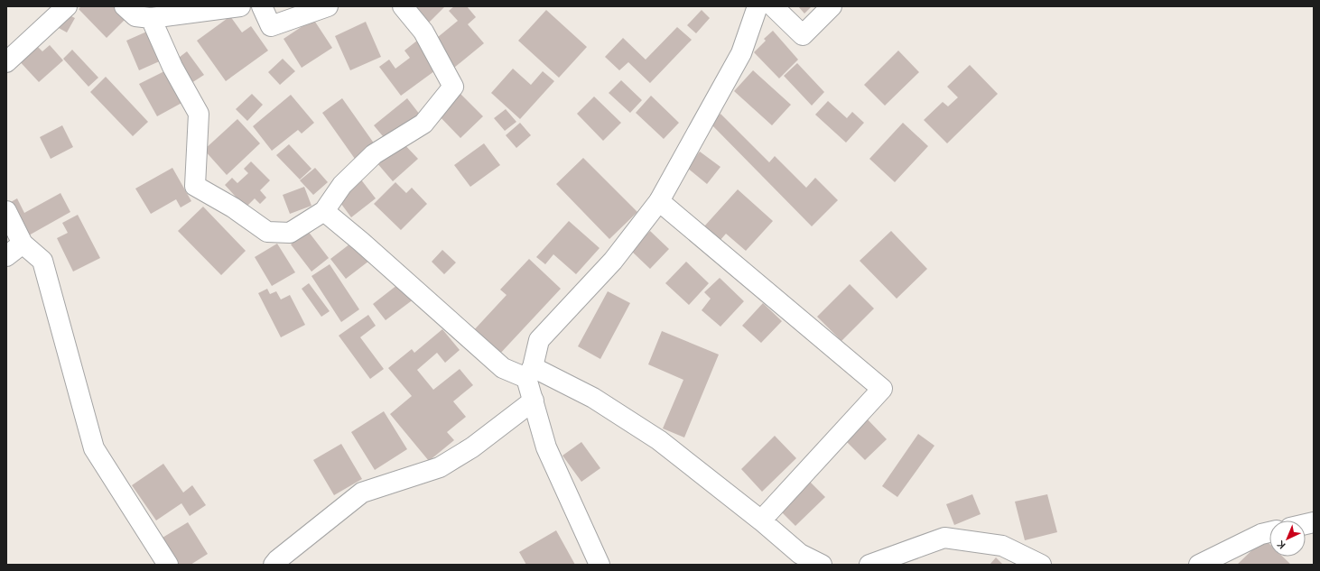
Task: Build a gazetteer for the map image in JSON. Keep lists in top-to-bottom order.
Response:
{
  "north": "bottom left"
}
